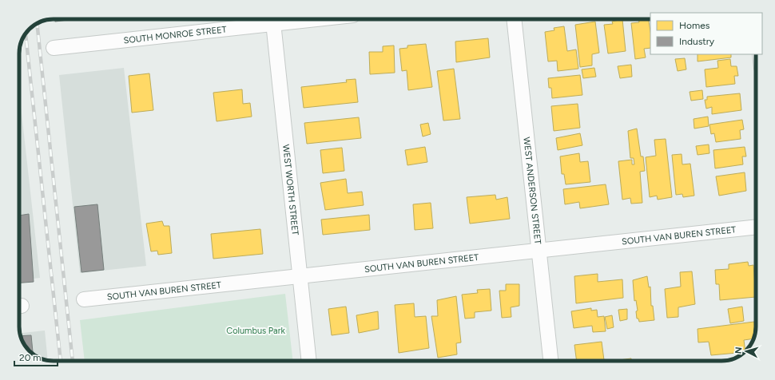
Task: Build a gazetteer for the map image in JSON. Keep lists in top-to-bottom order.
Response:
{
  "streets": {
    "street": [
      "SOUTH MONROE STREET",
      "WEST WORTH STREET",
      "WEST ANDERSON STREET",
      "SOUTH VAN BUREN STREET"
    ]
  },
  "crossings": [
    ["SOUTH MONROE STREET", "WEST WORTH STREET"],
    ["WEST WORTH STREET", "SOUTH VAN BUREN STREET"],
    ["WEST ANDERSON STREET", "SOUTH VAN BUREN STREET"]
  ],
  "parks": ["Columbus Park"],
  "legend": ["Homes", "Industry"],
  "scale_bar": "20 m",
  "north": "left"
}
